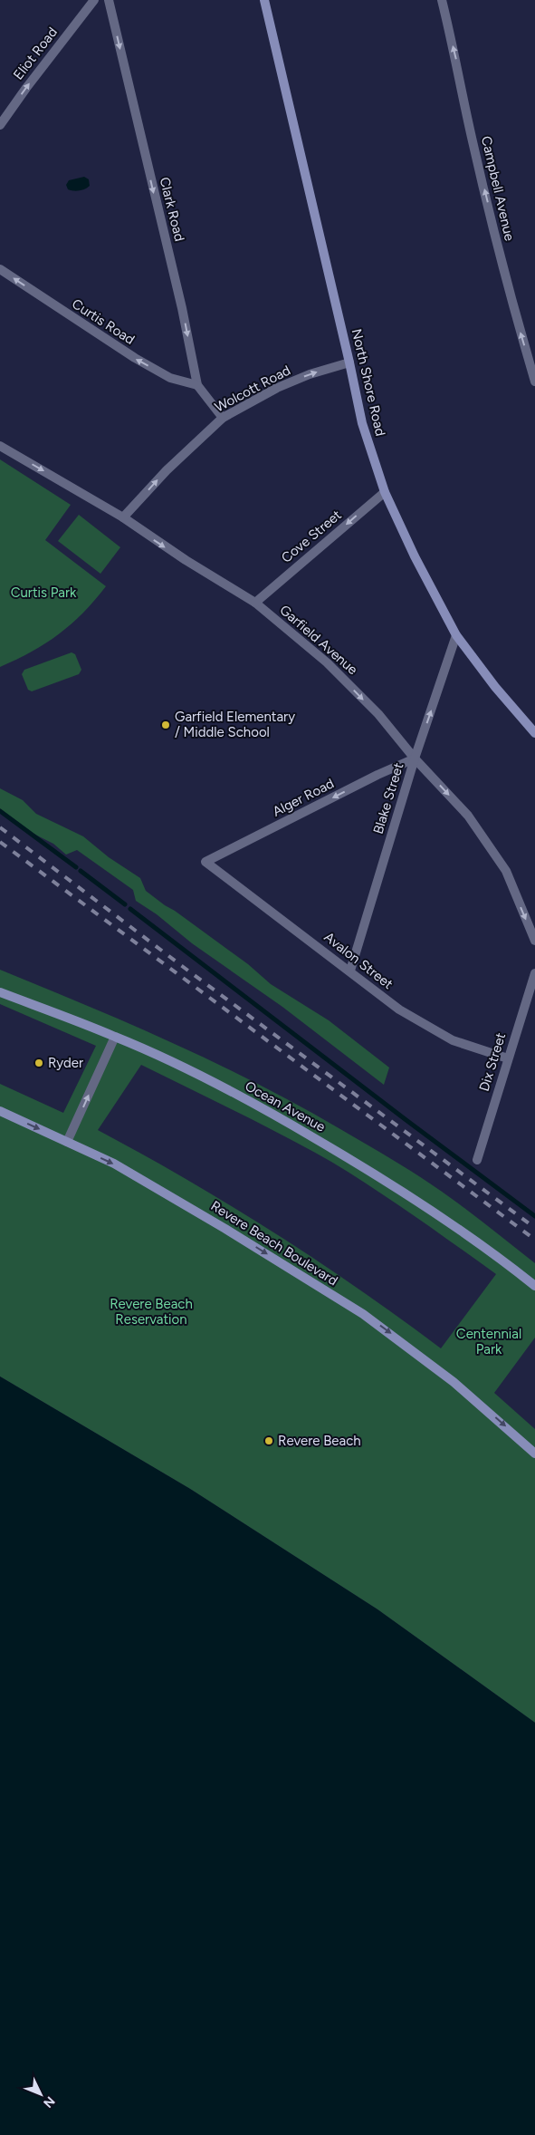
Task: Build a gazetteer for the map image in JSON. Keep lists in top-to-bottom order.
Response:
{
  "streets": {
    "main road": ["North Shore Road", "Ocean Avenue", "Revere Beach Boulevard"],
    "street": [
      "Eliot Road",
      "Campbell Avenue",
      "Clark Road",
      "Curtis Road",
      "Wolcott Road",
      "Cove Street",
      "Garfield Avenue",
      "Alger Road",
      "Blake Street",
      "Avalon Street",
      "Dix Street"
    ]
  },
  "crossings": [
    ["Clark Road", "Curtis Road"],
    ["Clark Road", "Wolcott Road"],
    ["North Shore Road", "Wolcott Road"],
    ["North Shore Road", "Cove Street"],
    ["North Shore Road", "Blake Street"],
    ["Wolcott Road", "Garfield Avenue"],
    ["Cove Street", "Garfield Avenue"],
    ["Garfield Avenue", "Alger Road"],
    ["Garfield Avenue", "Blake Street"],
    ["Alger Road", "Blake Street"],
    ["Alger Road", "Avalon Street"],
    ["Blake Street", "Avalon Street"],
    ["Avalon Street", "Dix Street"]
  ],
  "one_way": [
    "Eliot Road",
    "Campbell Avenue",
    "Clark Road",
    "Curtis Road",
    "Wolcott Road",
    "Cove Street",
    "Garfield Avenue",
    "Alger Road",
    "Blake Street",
    "Revere Beach Boulevard"
  ],
  "parks": ["Curtis Park", "Revere Beach Reservation", "Centennial Park"],
  "places": ["Garfield Elementary / Middle School", "Ryder", "Revere Beach"],
  "north": "bottom right"
}
